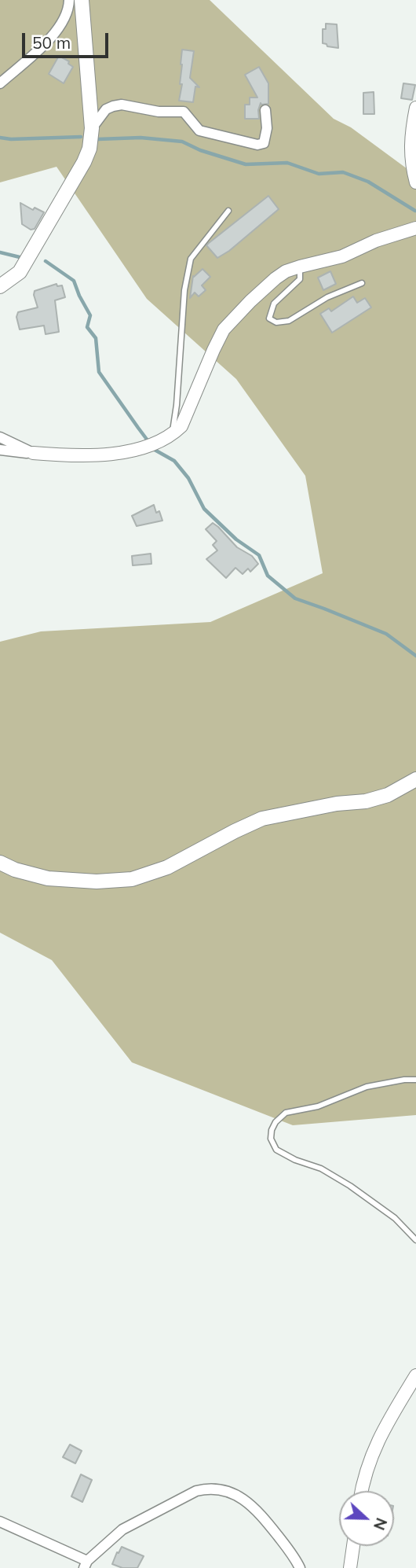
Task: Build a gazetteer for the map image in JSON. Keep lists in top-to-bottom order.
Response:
{
  "scale_bar": "50 m",
  "north": "right"
}
